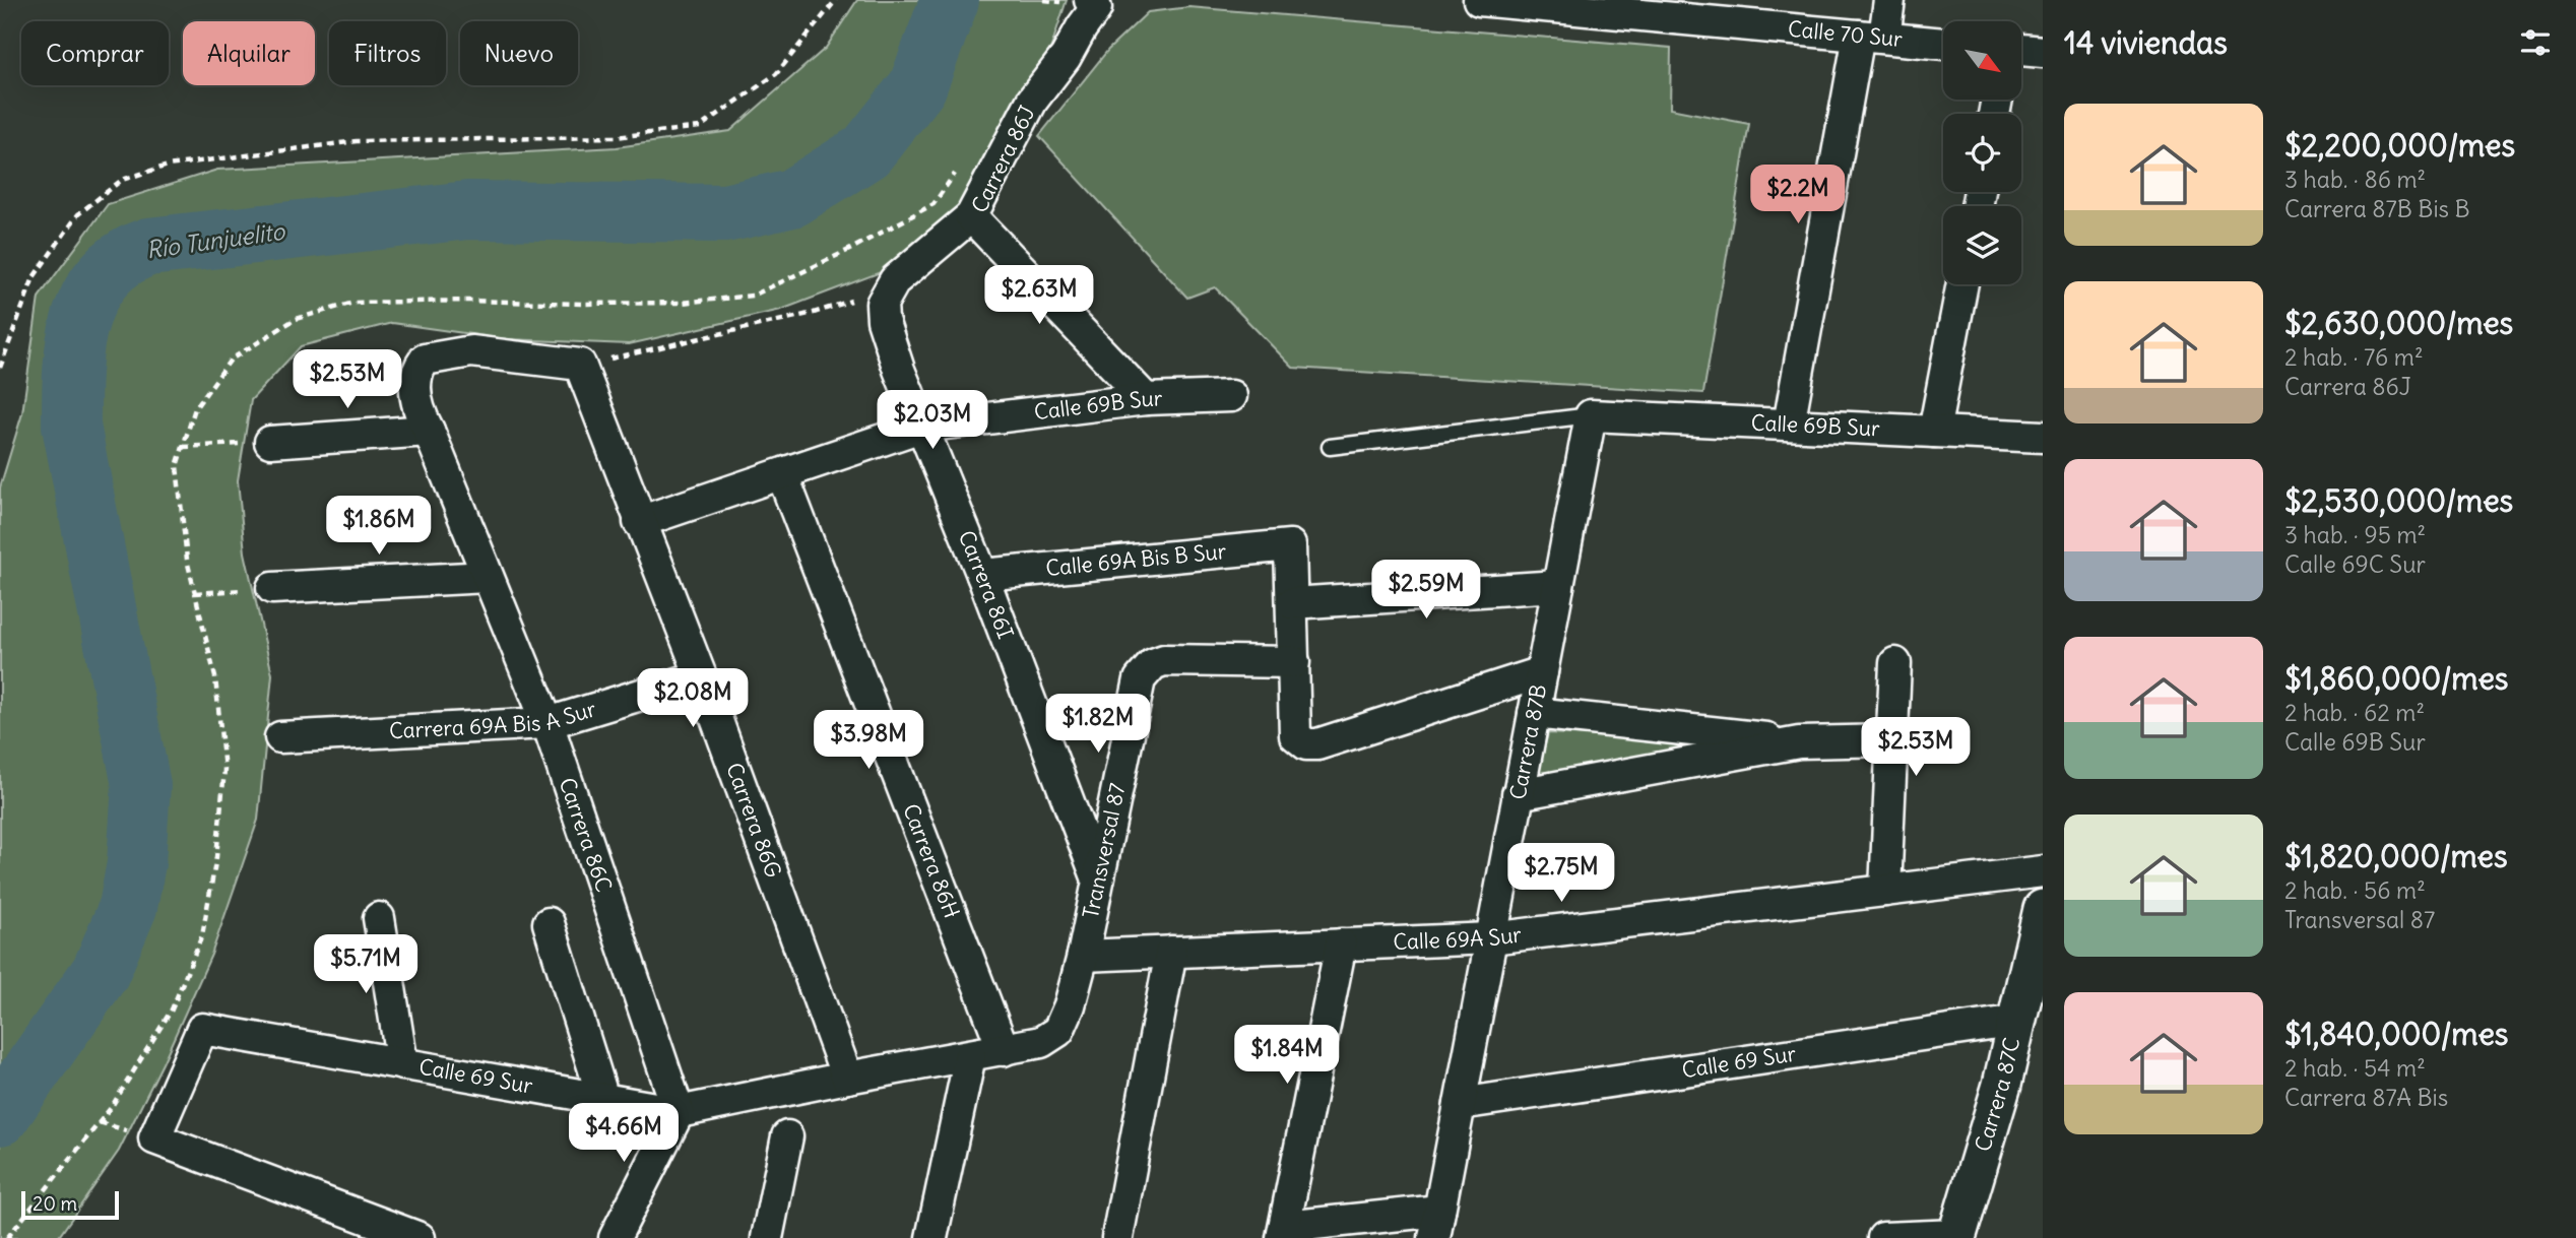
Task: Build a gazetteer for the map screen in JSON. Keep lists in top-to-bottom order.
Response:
{
  "streets": {
    "street": [
      "Calle 70 Sur",
      "Carrera 86J",
      "Calle 69B Sur",
      "Calle 69A Bis B Sur",
      "Carrera 86I",
      "Carrera 69A Bis A Sur",
      "Carrera 87B",
      "Carrera 86G",
      "Carrera 86C",
      "Transversal 87",
      "Carrera 86H",
      "Calle 69A Sur",
      "Calle 69 Sur",
      "Carrera 87C"
    ]
  },
  "crossings": [
    ["Carrera 86J", "Calle 69B Sur"],
    ["Calle 69B Sur", "Carrera 86I"],
    ["Calle 69B Sur", "Carrera 87B"],
    ["Calle 69B Sur", "Carrera 86G"],
    ["Calle 69B Sur", "Carrera 86H"],
    ["Calle 69A Bis B Sur", "Carrera 86I"],
    ["Carrera 86I", "Transversal 87"],
    ["Carrera 69A Bis A Sur", "Carrera 86G"],
    ["Carrera 69A Bis A Sur", "Carrera 86C"],
    ["Carrera 87B", "Calle 69A Sur"],
    ["Carrera 87B", "Calle 69 Sur"],
    ["Carrera 86G", "Carrera 86C"],
    ["Carrera 86G", "Calle 69 Sur"],
    ["Carrera 86C", "Calle 69 Sur"],
    ["Transversal 87", "Calle 69A Sur"],
    ["Transversal 87", "Calle 69 Sur"],
    ["Carrera 86H", "Calle 69 Sur"],
    ["Calle 69 Sur", "Carrera 87C"]
  ],
  "water": ["Río Tunjuelito"],
  "scale_bar": "20 m",
  "north": "bottom right",
  "page": {
    "heading": "14 viviendas",
    "chip": [
      "Comprar",
      "Alquilar",
      "Filtros",
      "Nuevo"
    ],
    "list": [
      {
        "name": "$2,200,000/mes",
        "note": "3 hab. · 86 m² · Carrera 87B Bis B"
      },
      {
        "name": "$2,630,000/mes",
        "note": "2 hab. · 76 m² · Carrera 86J"
      },
      {
        "name": "$2,530,000/mes",
        "note": "3 hab. · 95 m² · Calle 69C Sur"
      },
      {
        "name": "$1,860,000/mes",
        "note": "2 hab. · 62 m² · Calle 69B Sur"
      },
      {
        "name": "$1,820,000/mes",
        "note": "2 hab. · 56 m² · Transversal 87"
      },
      {
        "name": "$1,840,000/mes",
        "note": "2 hab. · 54 m² · Carrera 87A Bis"
      }
    ],
    "price": [
      "$2.2M",
      "$2.63M",
      "$2.53M",
      "$2.03M",
      "$1.86M",
      "$2.59M",
      "$2.08M",
      "$1.82M",
      "$3.98M",
      "$2.53M",
      "$2.75M",
      "$5.71M",
      "$1.84M",
      "$4.66M"
    ],
    "scale": "20 m"
  }
}
